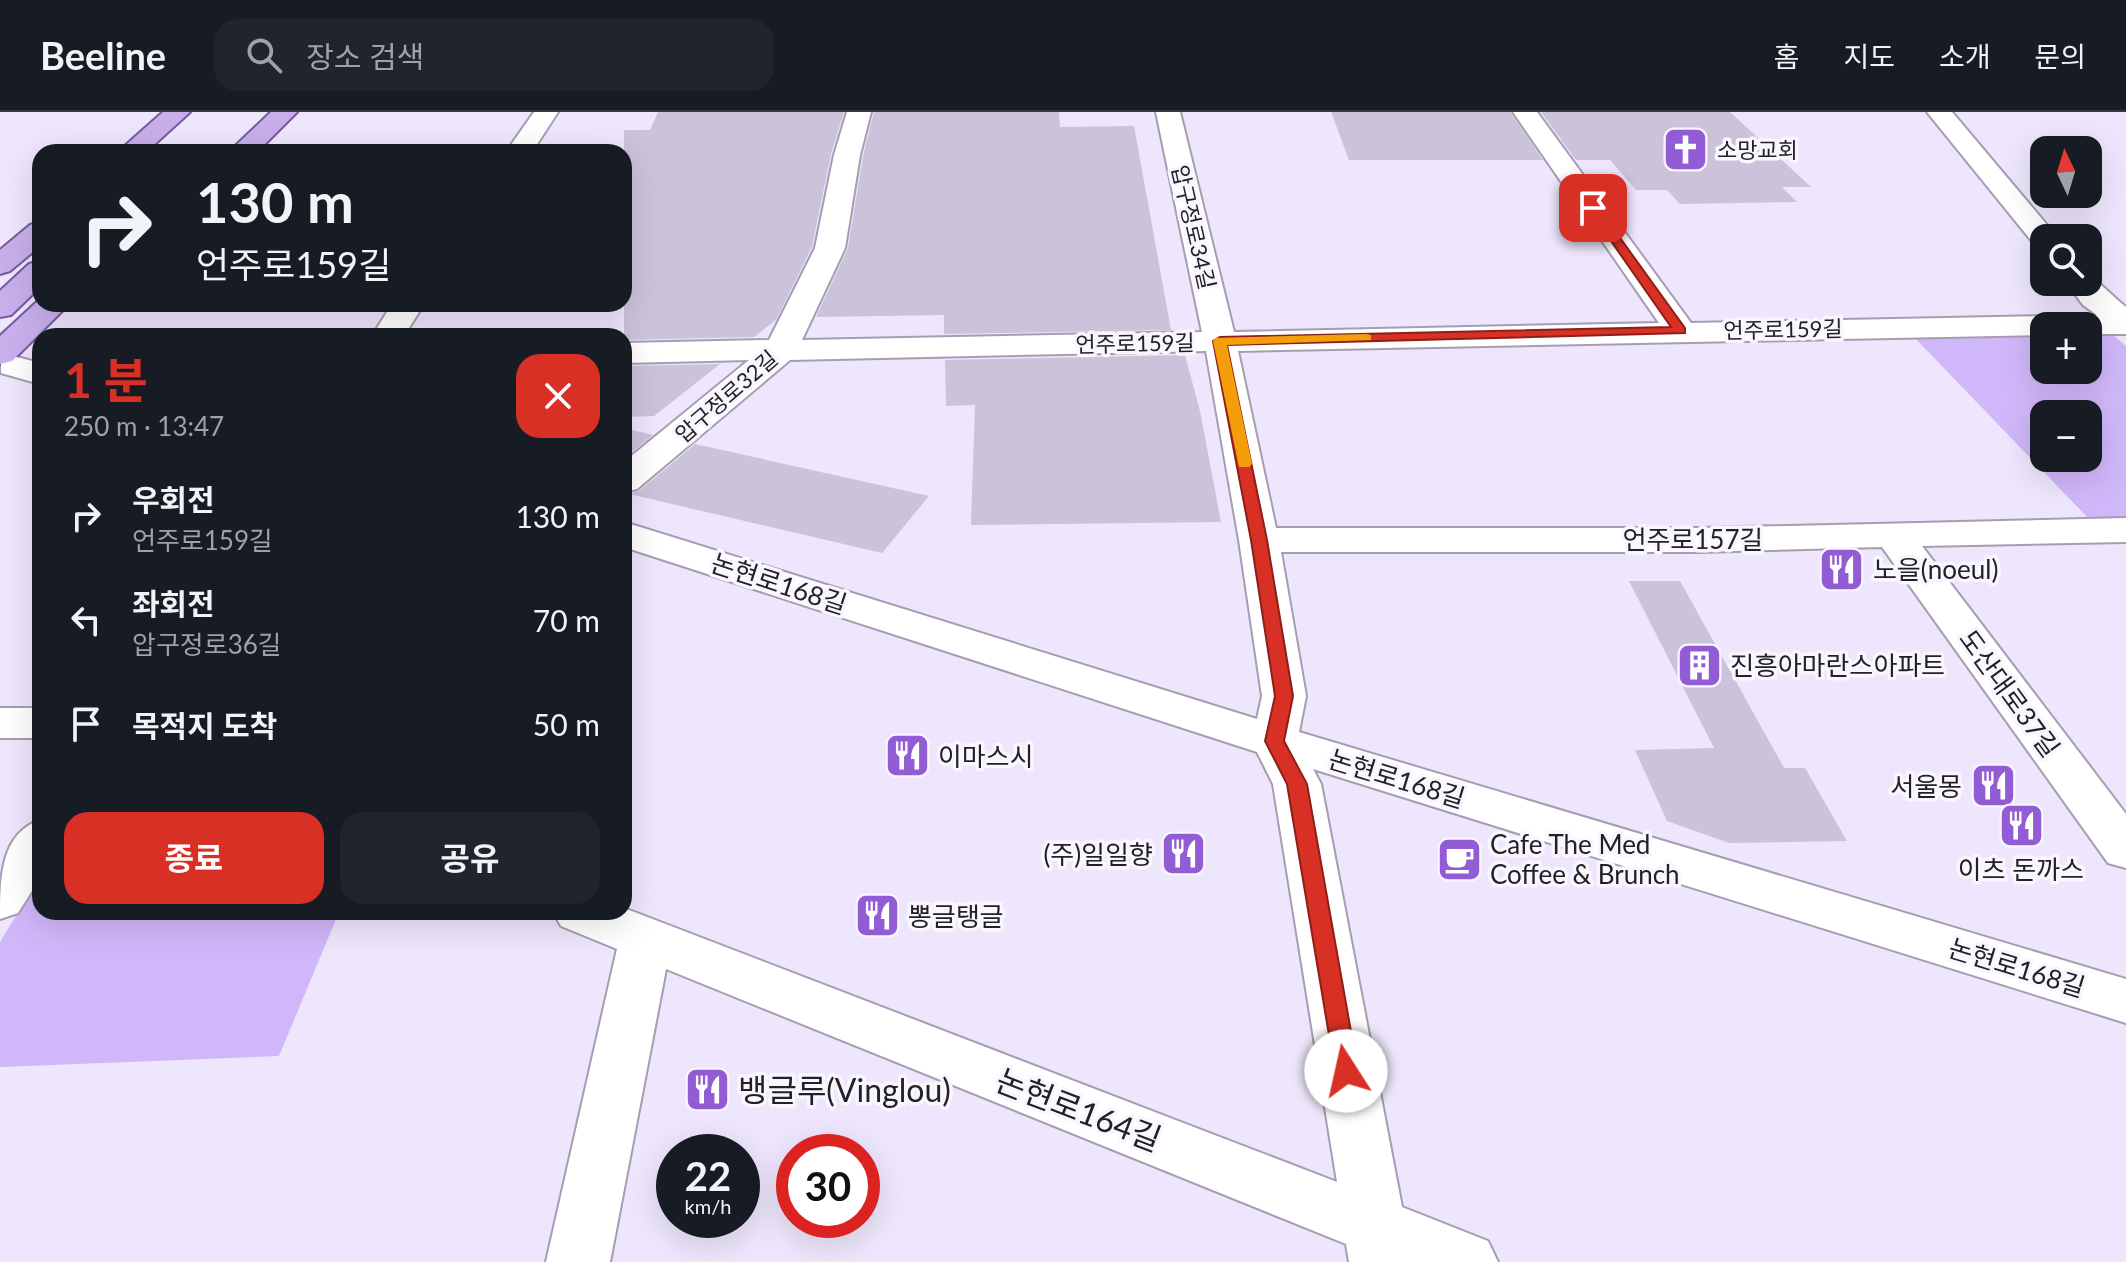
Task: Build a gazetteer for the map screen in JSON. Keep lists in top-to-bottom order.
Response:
{
  "streets": {
    "street": [
      "압구정로34길",
      "언주로159길",
      "압구정로32길",
      "언주로157길",
      "논현로168길",
      "도산대로37길",
      "논현로164길"
    ]
  },
  "crossings": [
    ["압구정로34길", "언주로159길"],
    ["압구정로34길", "언주로157길"],
    ["압구정로34길", "논현로168길"],
    ["언주로159길", "압구정로32길"],
    ["언주로157길", "도산대로37길"]
  ],
  "places": {
    "church": ["소망교회"],
    "restaurant": [
      "노을(noeul)",
      "이마스시",
      "서울몽",
      "이츠 돈까스",
      "(주)일일향",
      "뽕글탱글",
      "뱅글루(Vinglou)"
    ],
    "building": ["진흥아마란스아파트"],
    "cafe": ["Cafe The Med Coffee & Brunch"]
  },
  "north": "top",
  "page": {
    "header": "Beeline",
    "search": "장소 검색",
    "nav": [
      "홈",
      "지도",
      "소개",
      "문의"
    ],
    "map_buttons": ["+", "−"],
    "turn": ["130 m", "언주로159길"],
    "heading": ["1 분", "250 m · 13:47"],
    "list": [
      {
        "name": "우회전",
        "note": "언주로159길",
        "value": "130 m"
      },
      {
        "name": "좌회전",
        "note": "압구정로36길",
        "value": "70 m"
      },
      {
        "name": "목적지 도착",
        "value": "50 m"
      }
    ],
    "buttons": ["종료", "공유"],
    "speed": "22 km/h",
    "limit": "30"
  }
}
